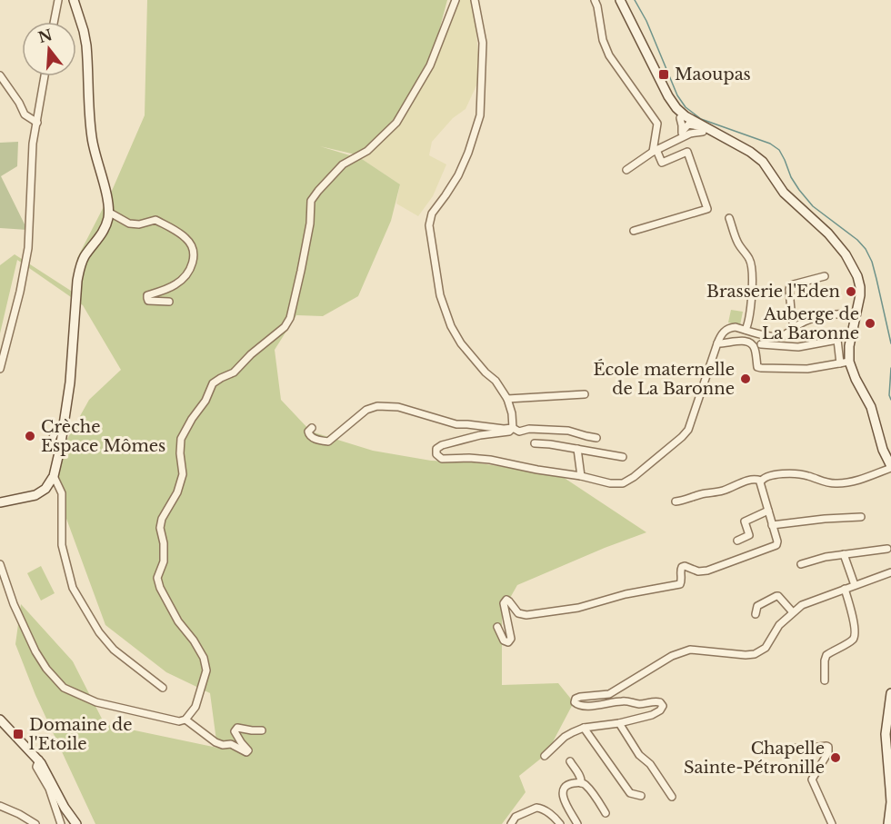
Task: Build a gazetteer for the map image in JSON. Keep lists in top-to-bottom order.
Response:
{
  "places": {
    "transit": ["Maoupas", "Domaine de l'Etoile"],
    "other": [
      "Brasserie l'Eden",
      "Auberge de La Baronne",
      "École maternelle de La Baronne",
      "Crèche Espace Mômes",
      "Chapelle Sainte-Pétronille"
    ]
  },
  "north": "top"
}
